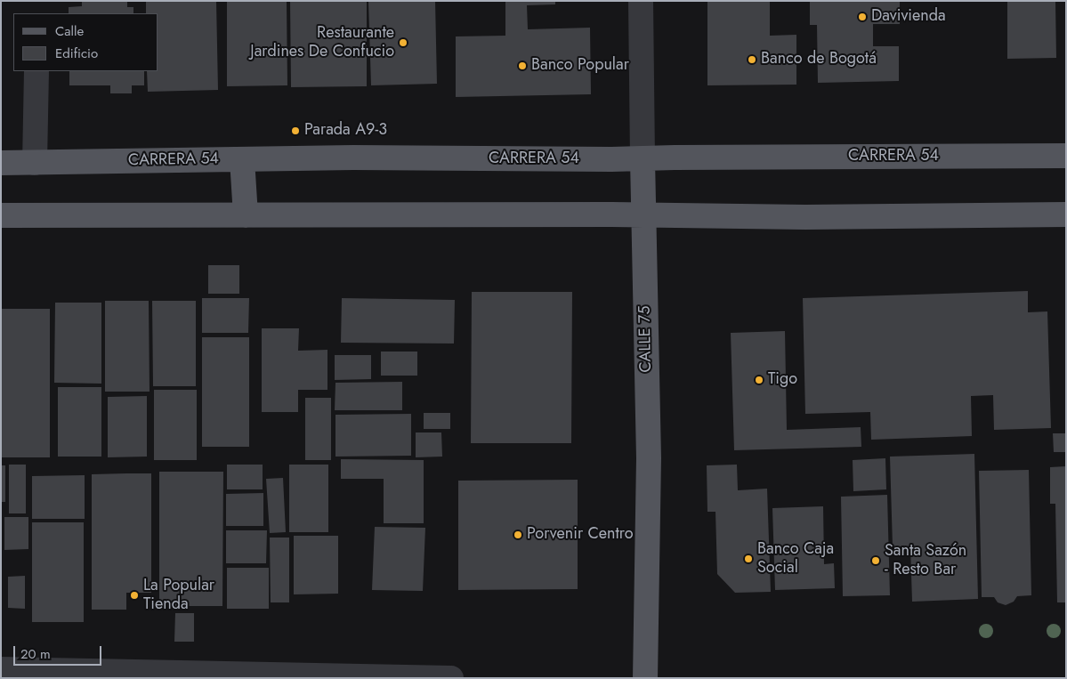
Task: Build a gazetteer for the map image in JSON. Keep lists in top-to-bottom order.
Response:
{
  "streets": {
    "main road": ["CARRERA 54", "CALLE 75"]
  },
  "crossings": [
    ["CARRERA 54", "CALLE 75"]
  ],
  "places": [
    "Davivienda",
    "Restaurante Jardines De Confucio",
    "Banco de Bogotá",
    "Banco Popular",
    "Parada A9-3",
    "Tigo",
    "Porvenir Centro",
    "Banco Caja Social",
    "Santa Sazón - Resto Bar",
    "La Popular Tienda"
  ],
  "legend": ["Calle", "Edificio"],
  "scale_bar": "20 m"
}
